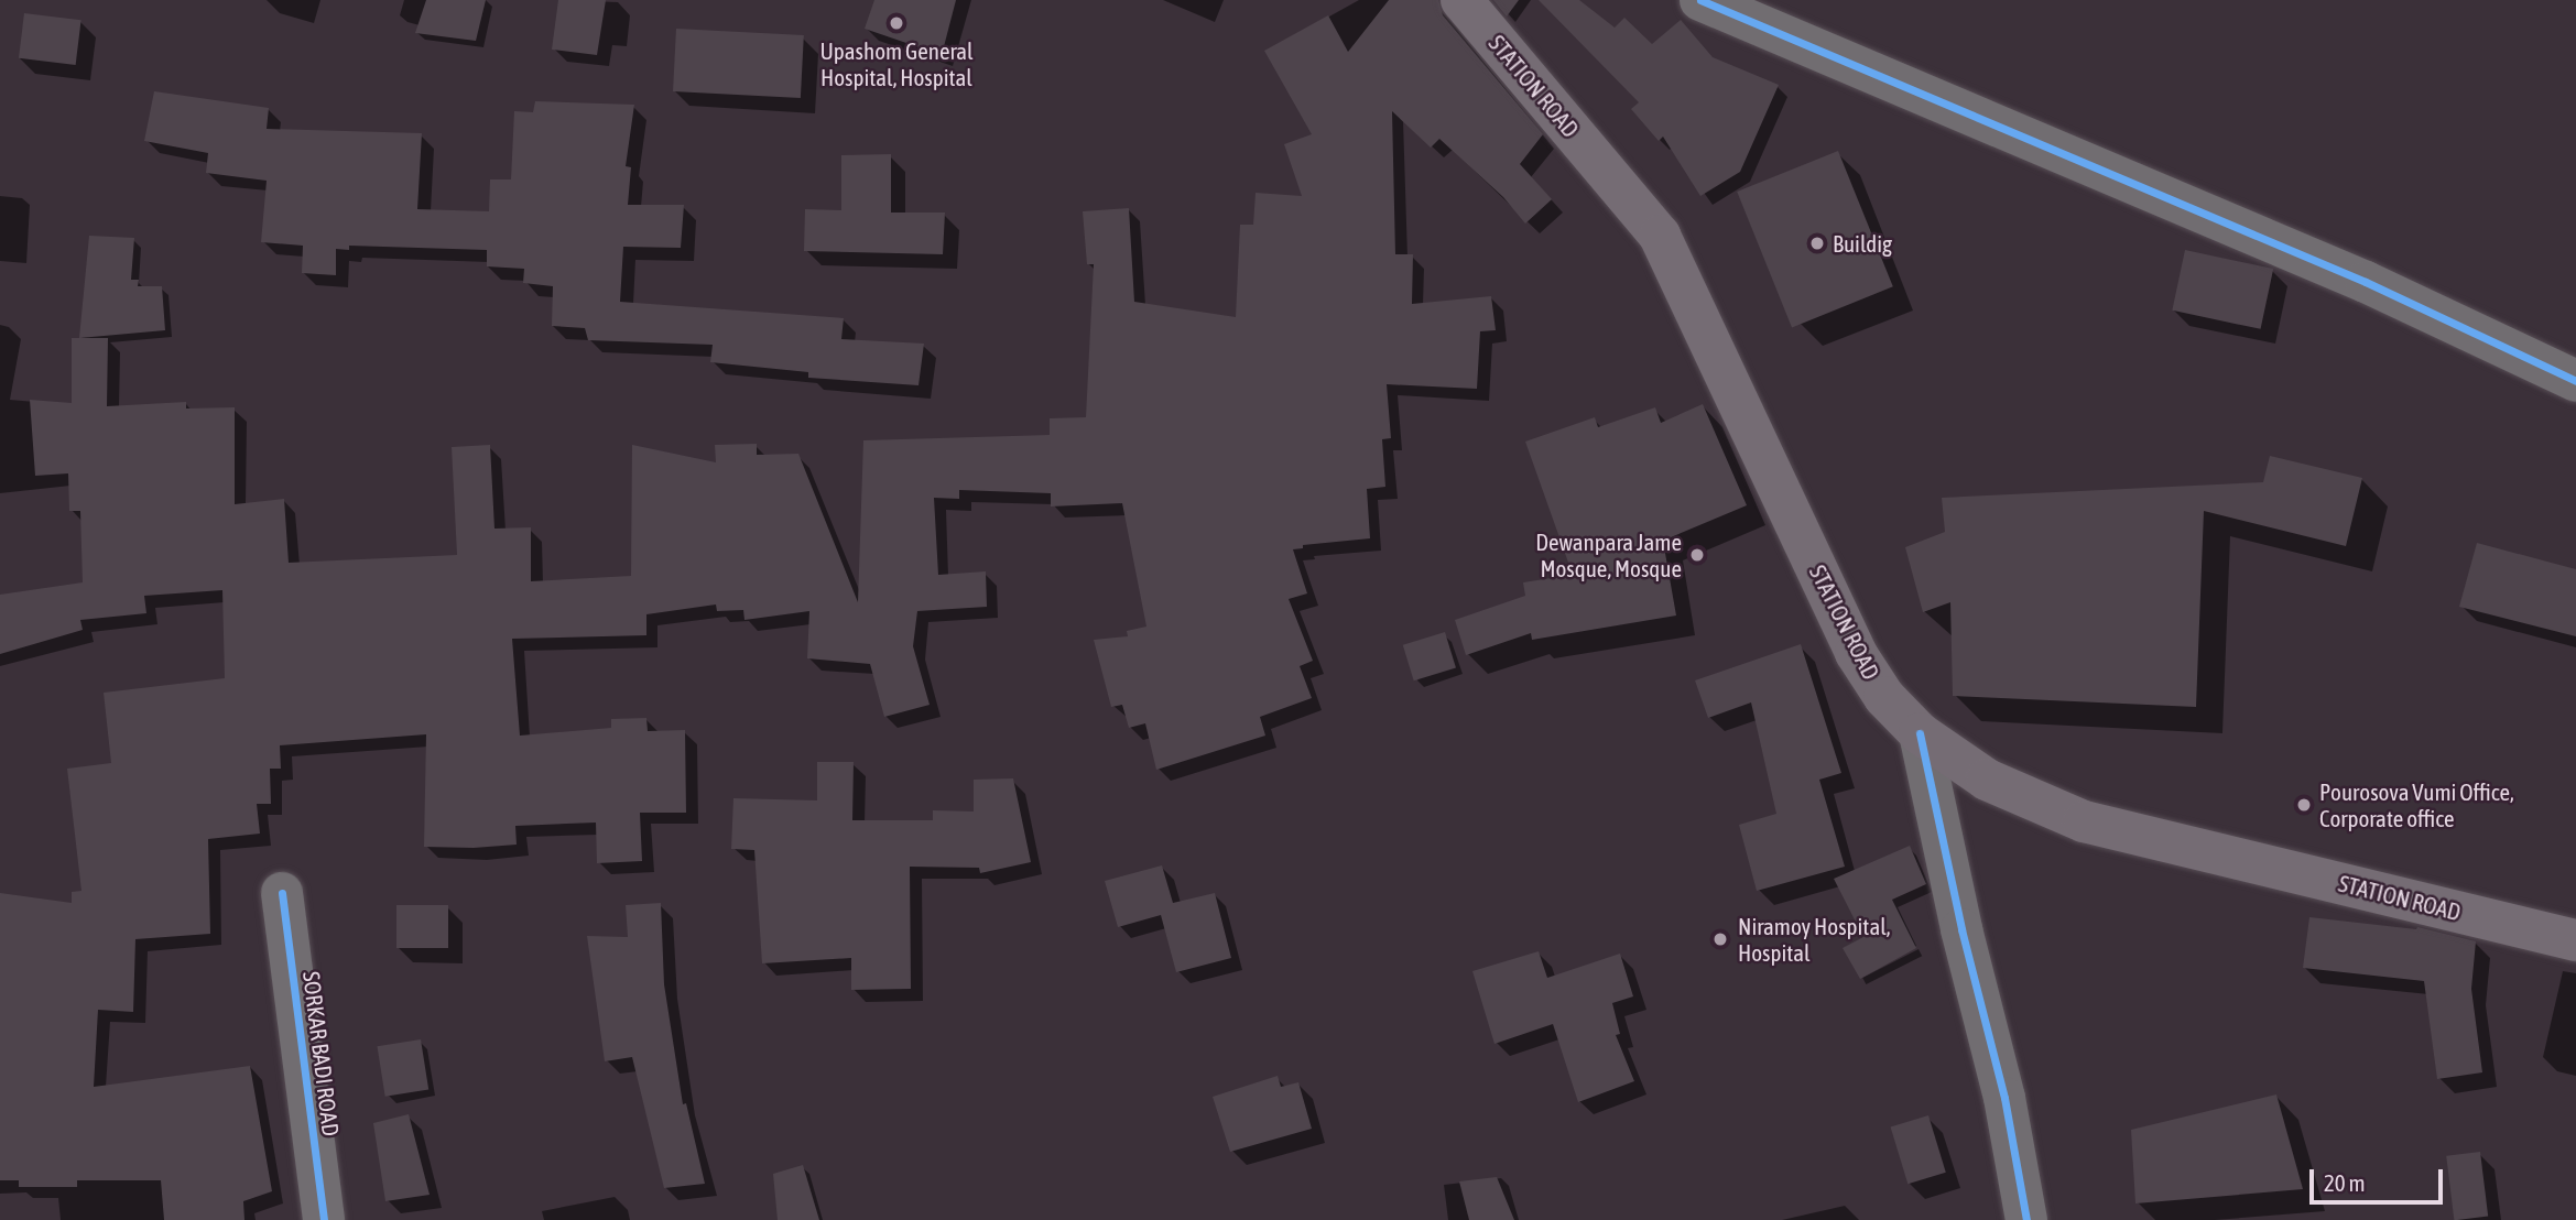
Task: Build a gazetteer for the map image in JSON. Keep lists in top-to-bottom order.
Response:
{
  "streets": {
    "main road": ["STATION ROAD"],
    "street": ["SORKAR BADI ROAD"]
  },
  "places": [
    "Upashom General Hospital, Hospital",
    "Buildig",
    "Dewanpara Jame Mosque, Mosque",
    "Pourosova Vumi Office, Corporate office",
    "Niramoy Hospital, Hospital"
  ],
  "scale_bar": "20 m"
}
